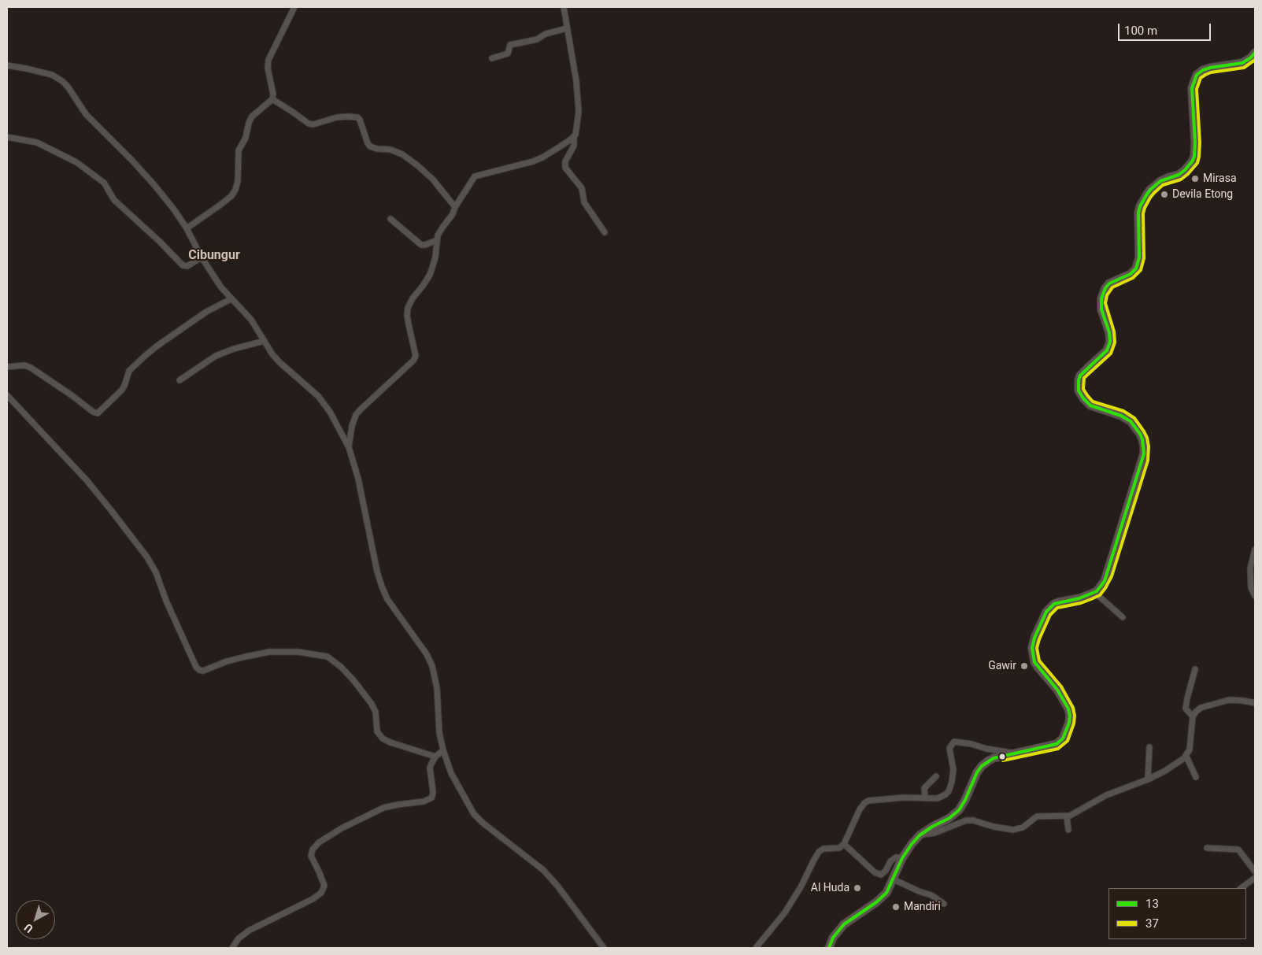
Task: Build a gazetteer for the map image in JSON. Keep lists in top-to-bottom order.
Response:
{
  "districts": ["Cibungur"],
  "places": [
    "Mirasa",
    "Devila Etong",
    "Gawir",
    "Al Huda",
    "Mandiri"
  ],
  "lines": ["transit line 13", "transit line 37"],
  "legend": ["13", "37"],
  "scale_bar": "100 m",
  "north": "bottom left"
}
